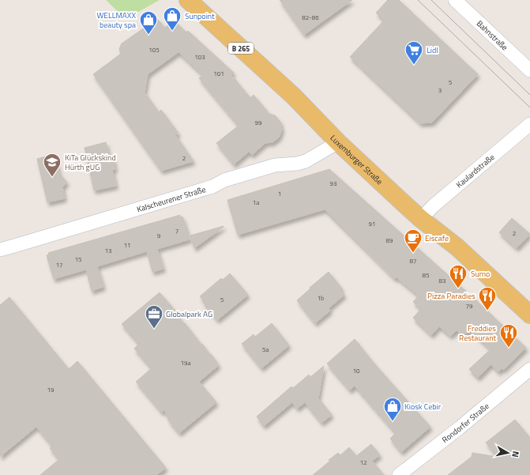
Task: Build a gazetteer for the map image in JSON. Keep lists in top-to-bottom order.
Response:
{
  "streets": {
    "main road": ["B 265", "Luxemburger Straße"],
    "street": [
      "Bahnstraße",
      "Kaulardstraße",
      "Kalscheurener Straße",
      "Rondorfer Straße"
    ]
  },
  "crossings": [
    ["Luxemburger Straße", "Kaulardstraße"],
    ["Luxemburger Straße", "Kalscheurener Straße"]
  ],
  "places": {
    "shop": ["Sunpoint", "WELLMAXX beauty spa", "Kiosk Cebir"],
    "supermarket": ["Lidl"],
    "school or university": ["KiTa Glückskind Hürth gUG"],
    "cafe": ["Eiscafe"],
    "restaurant": ["Sumo", "Pizza Paradies", "Freddies Restaurant"],
    "office": ["Globalpark AG"]
  },
  "house_numbers": [
    "82-86",
    "105",
    "103",
    "101",
    "5",
    "3",
    "99",
    "2",
    "93",
    "1",
    "1a",
    "91",
    "7",
    "2",
    "9",
    "89",
    "11",
    "13",
    "15",
    "87",
    "17",
    "85",
    "83",
    "1b",
    "5",
    "79",
    "5a",
    "19a",
    "10",
    "19",
    "12"
  ],
  "north": "right"
}
